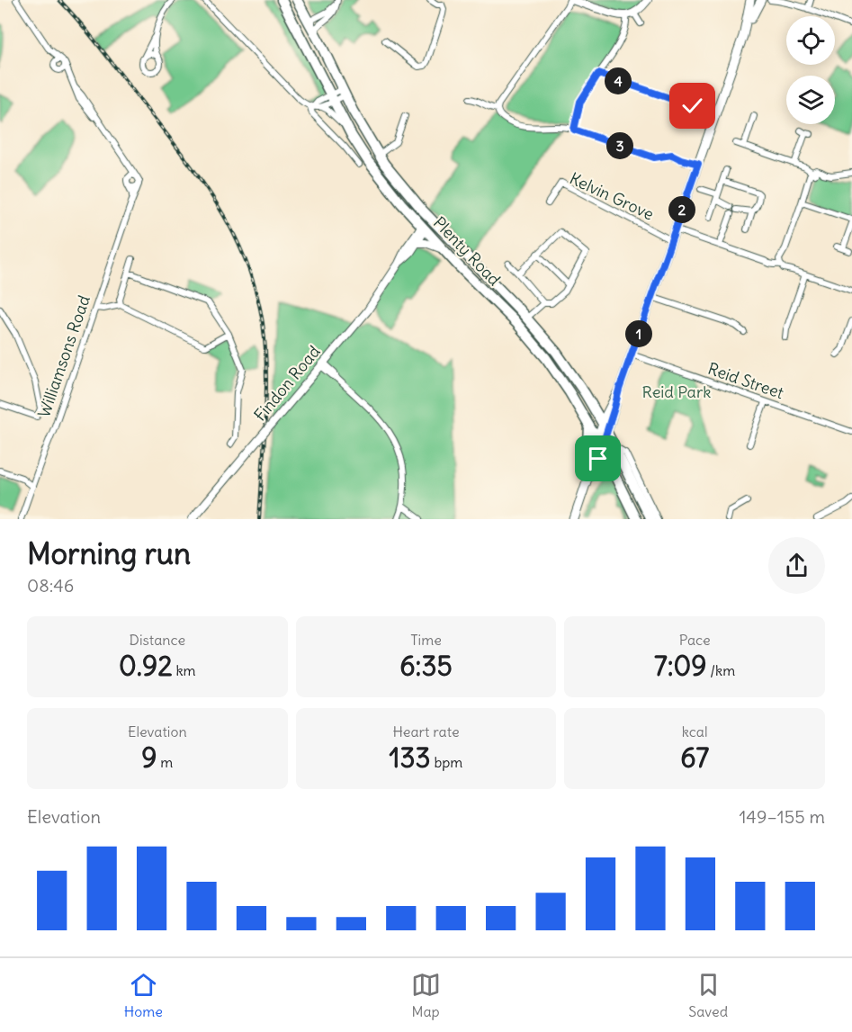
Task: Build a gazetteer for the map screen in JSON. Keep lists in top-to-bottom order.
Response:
{
  "streets": {
    "highway": ["Plenty Road", "Findon Road"],
    "street": ["Kelvin Grove", "Williamsons Road", "Reid Street"]
  },
  "crossings": [
    ["Plenty Road", "Findon Road"]
  ],
  "parks": ["Reid Park"],
  "page": {
    "pins": [
      "4",
      "3",
      "2",
      "1"
    ],
    "heading": ["Morning run", "08:46"],
    "stats": [
      ["Distance", "0.92 km"],
      ["Time", "6:35"],
      ["Pace", "7:09 /km"],
      ["Elevation", "9 m"],
      ["Heart rate", "133 bpm"],
      ["kcal", "67"]
    ],
    "chart": ["Elevation", "149–155 m"],
    "tabs": ["Home", "Map", "Saved"]
  }
}
